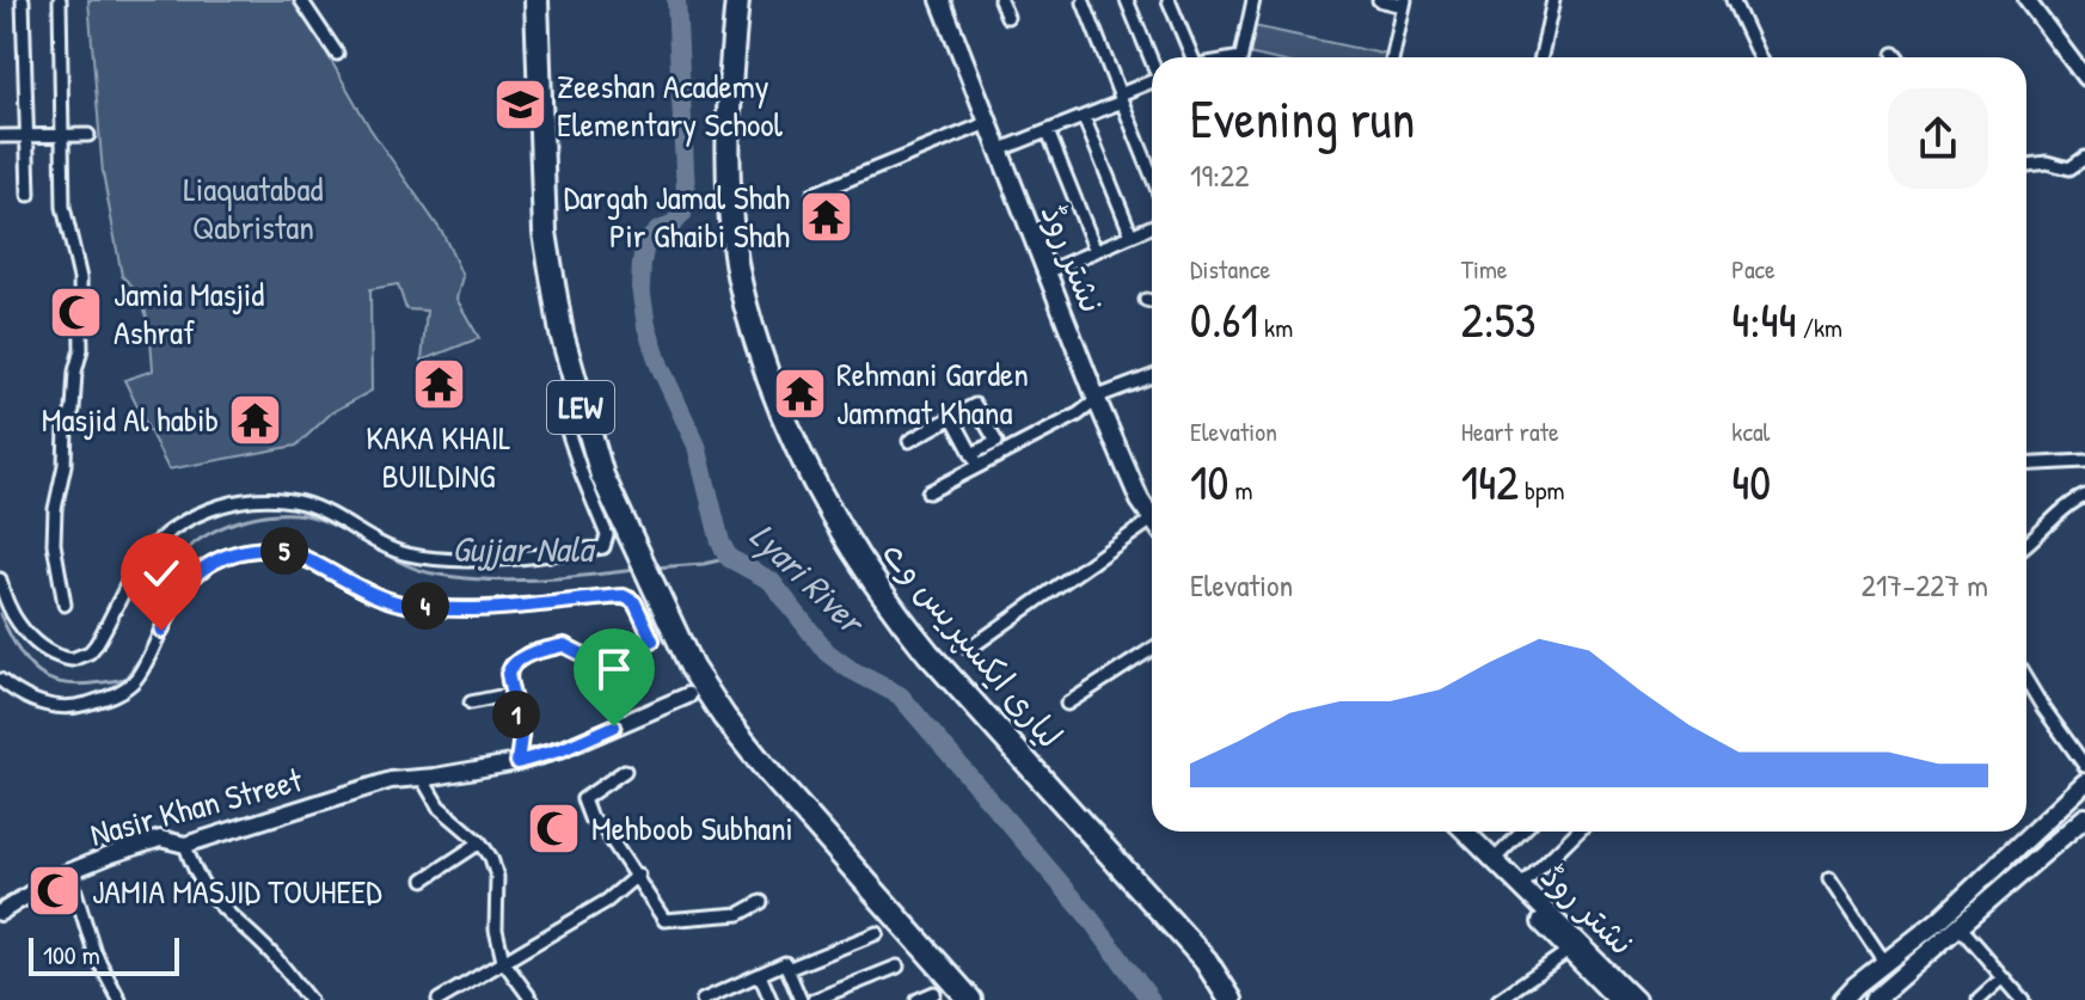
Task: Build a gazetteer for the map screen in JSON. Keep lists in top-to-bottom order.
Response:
{
  "streets": {
    "highway": ["LEW", "لیاری ایکسپریس وے"],
    "main road": ["نشتر روڈ"],
    "street": ["Nasir Khan Street"]
  },
  "water": ["Gujjar Nala", "Lyari River"],
  "parks": ["Liaquatabad Qabristan"],
  "places": {
    "school or university": ["Zeeshan Academy Elementary School"],
    "temple": [
      "Dargah Jamal Shah Pir Ghaibi Shah",
      "KAKA KHAIL BUILDING",
      "Rehmani Garden Jammat Khana",
      "Masjid Al habib"
    ],
    "mosque": ["Jamia Masjid Ashraf", "Mehboob Subhani", "JAMIA MASJID TOUHEED"]
  },
  "scale_bar": "100 m",
  "page": {
    "heading": ["Evening run", "19:22"],
    "stats": [
      ["Distance", "0.61 km"],
      ["Time", "2:53"],
      ["Pace", "4:44 /km"],
      ["Elevation", "10 m"],
      ["Heart rate", "142 bpm"],
      ["kcal", "40"]
    ],
    "pins": ["5", "4", "1"],
    "chart": ["Elevation", "217–227 m"],
    "scale": "100 m"
  }
}
